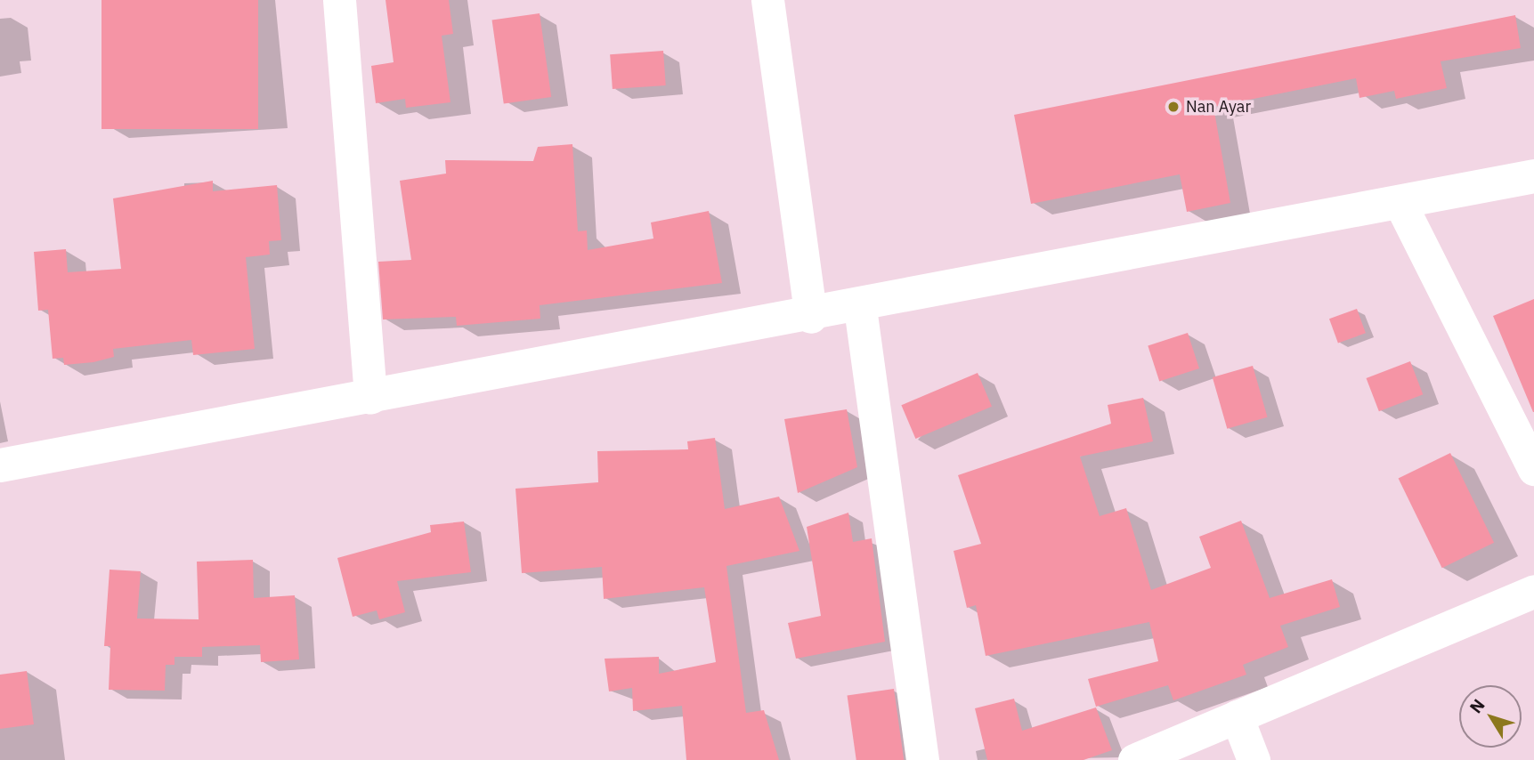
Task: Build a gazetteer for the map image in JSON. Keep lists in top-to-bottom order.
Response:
{
  "places": ["Nan Ayar"],
  "north": "top left"
}
